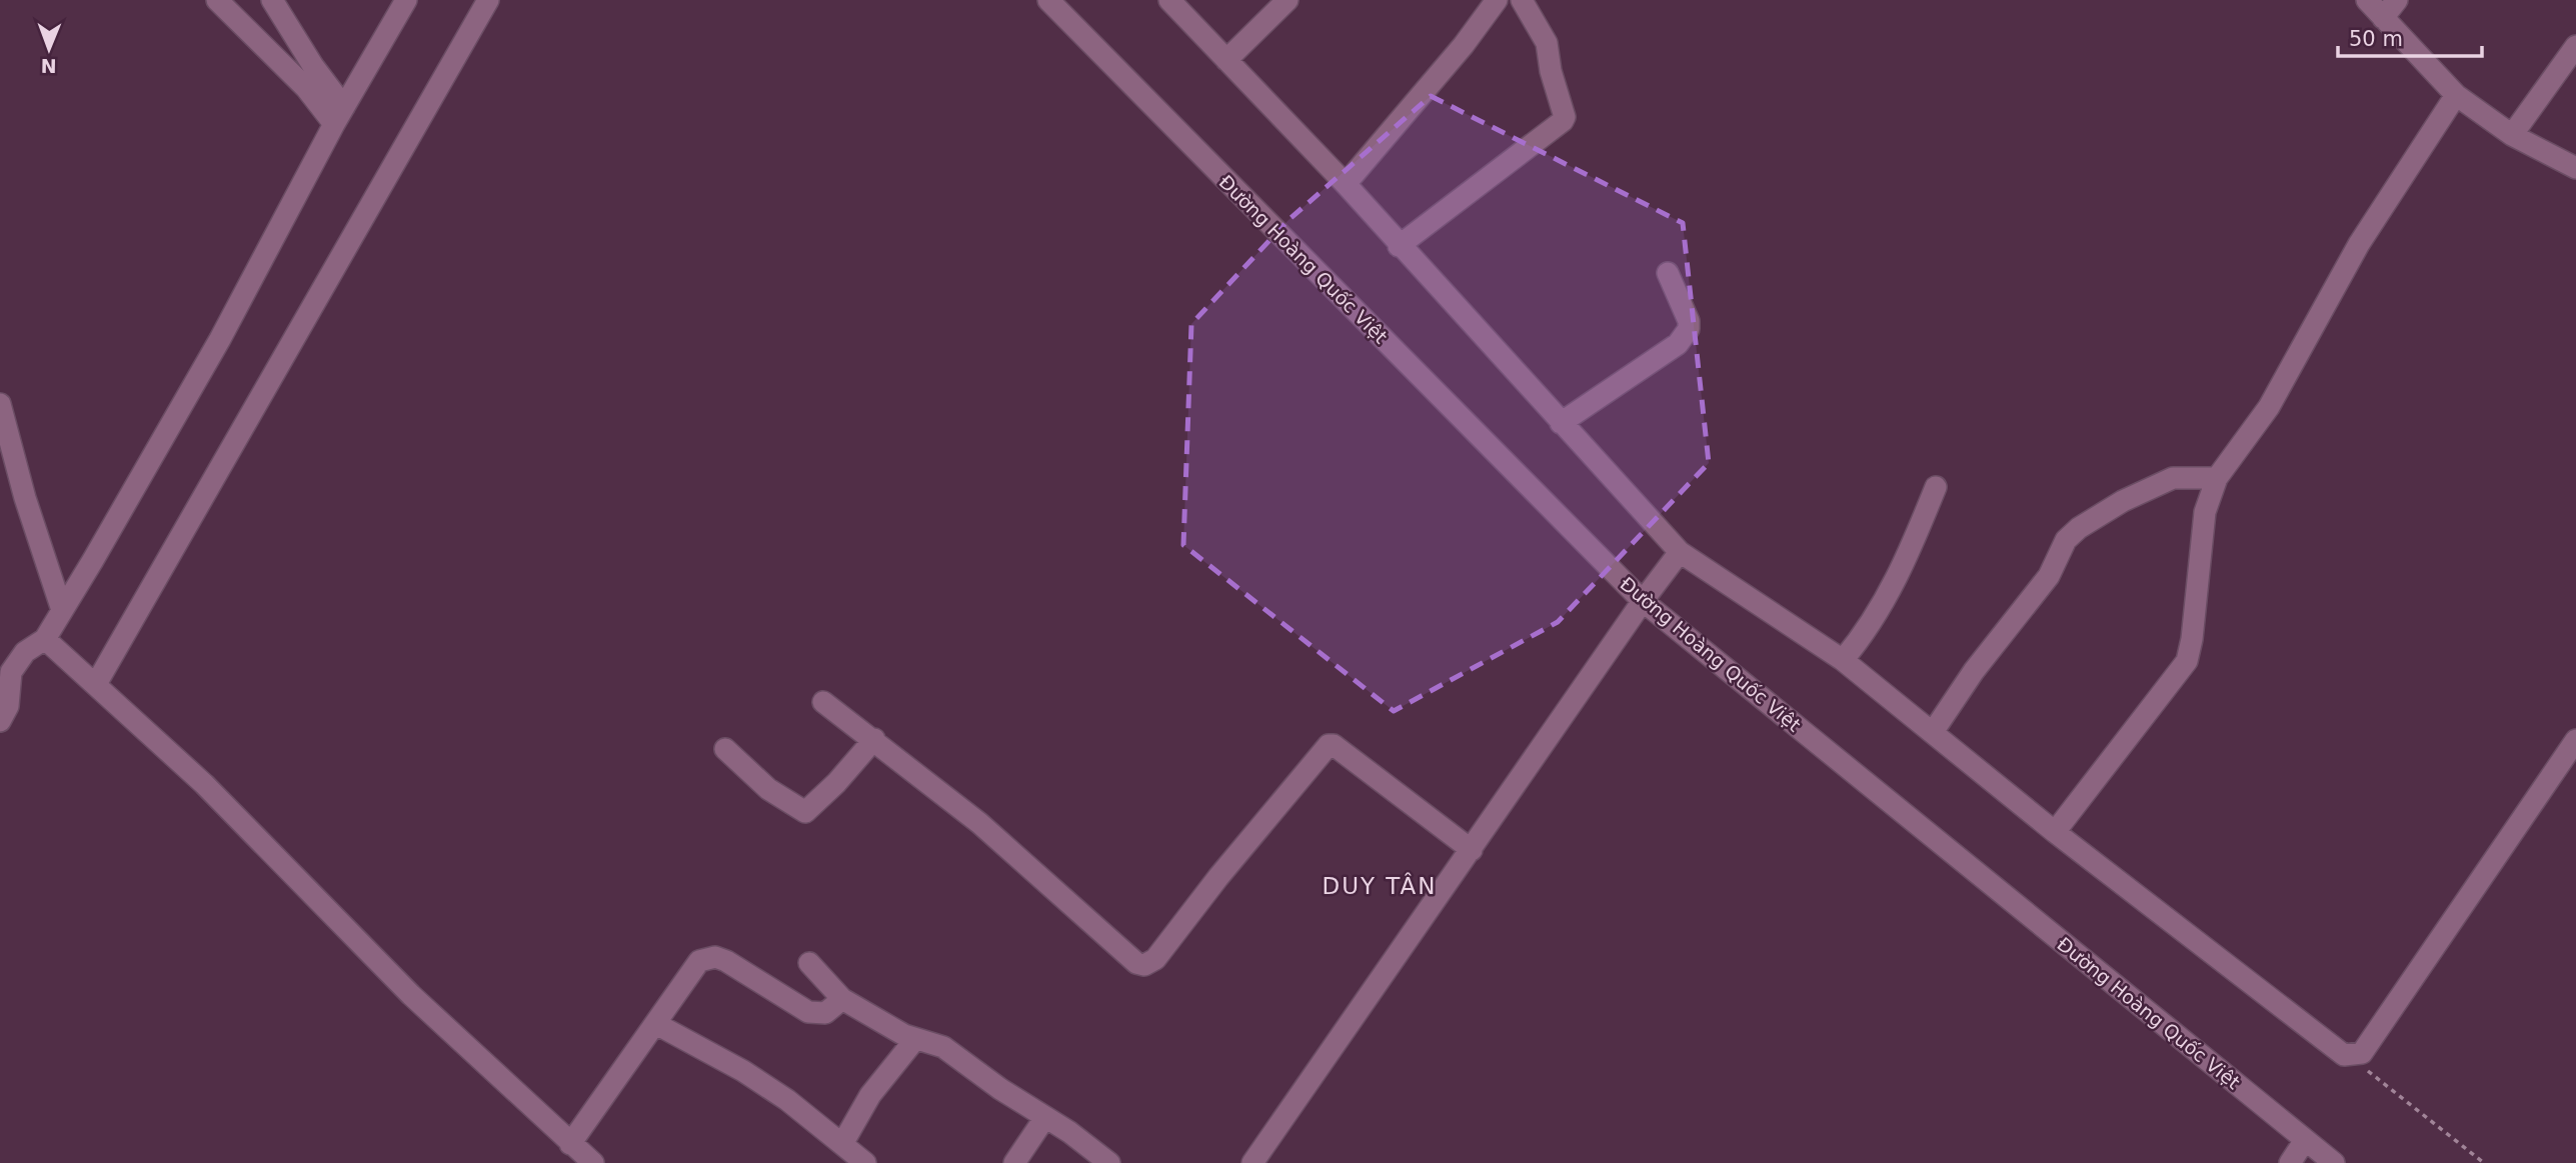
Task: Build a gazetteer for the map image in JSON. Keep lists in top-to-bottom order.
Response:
{
  "streets": {
    "street": ["Đường Hoàng Quốc Việt"]
  },
  "districts": ["DUY TÂN"],
  "scale_bar": "50 m",
  "north": "bottom"
}
